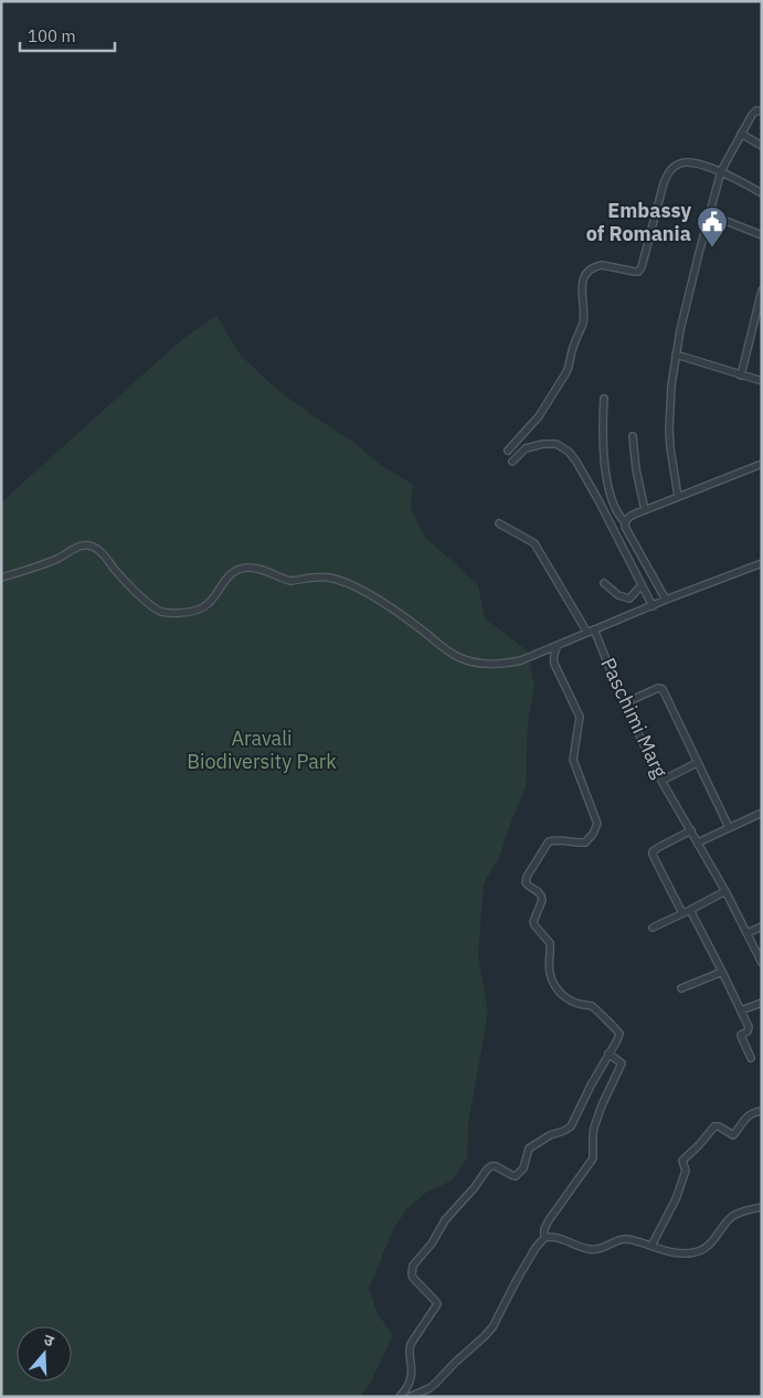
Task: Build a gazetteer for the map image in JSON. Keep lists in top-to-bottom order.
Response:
{
  "streets": {
    "street": ["Paschimi Marg"]
  },
  "parks": ["Aravali Biodiversity Park"],
  "places": {
    "public building": ["Embassy of Romania"]
  },
  "scale_bar": "100 m",
  "north": "top"
}
